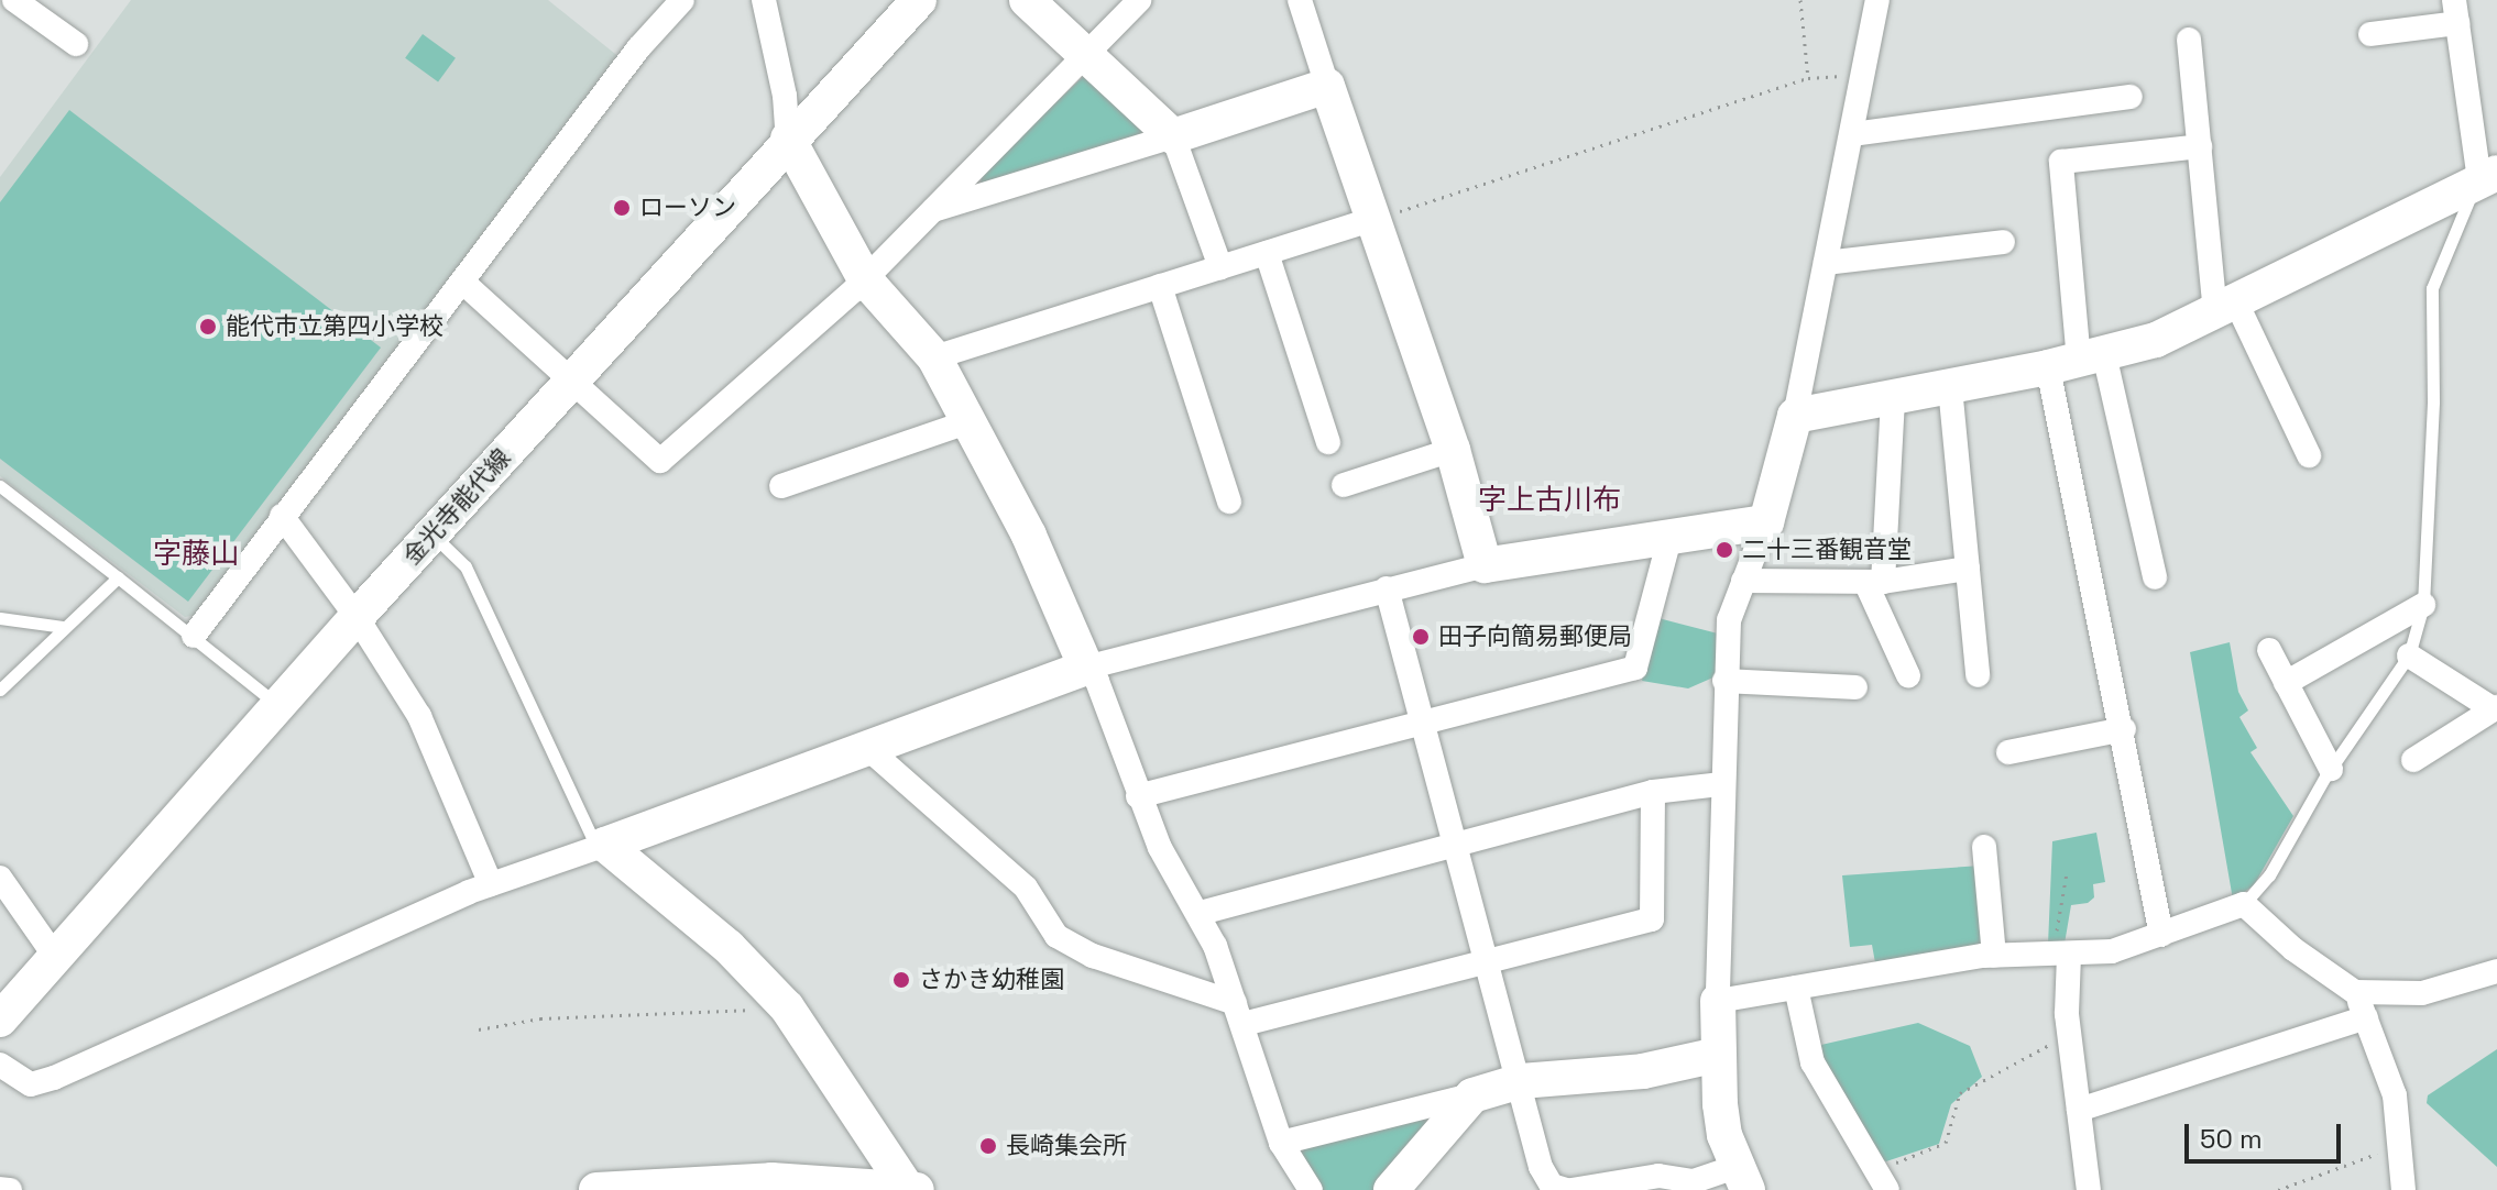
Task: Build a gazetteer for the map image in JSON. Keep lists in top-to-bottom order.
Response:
{
  "streets": {
    "street": ["金光寺能代線"]
  },
  "districts": ["字上古川布", "字藤山"],
  "places": [
    "ローソン",
    "能代市立第四小学校",
    "二十三番観音堂",
    "田子向簡易郵便局",
    "さかき幼稚園",
    "長崎集会所"
  ],
  "scale_bar": "50 m"
}
